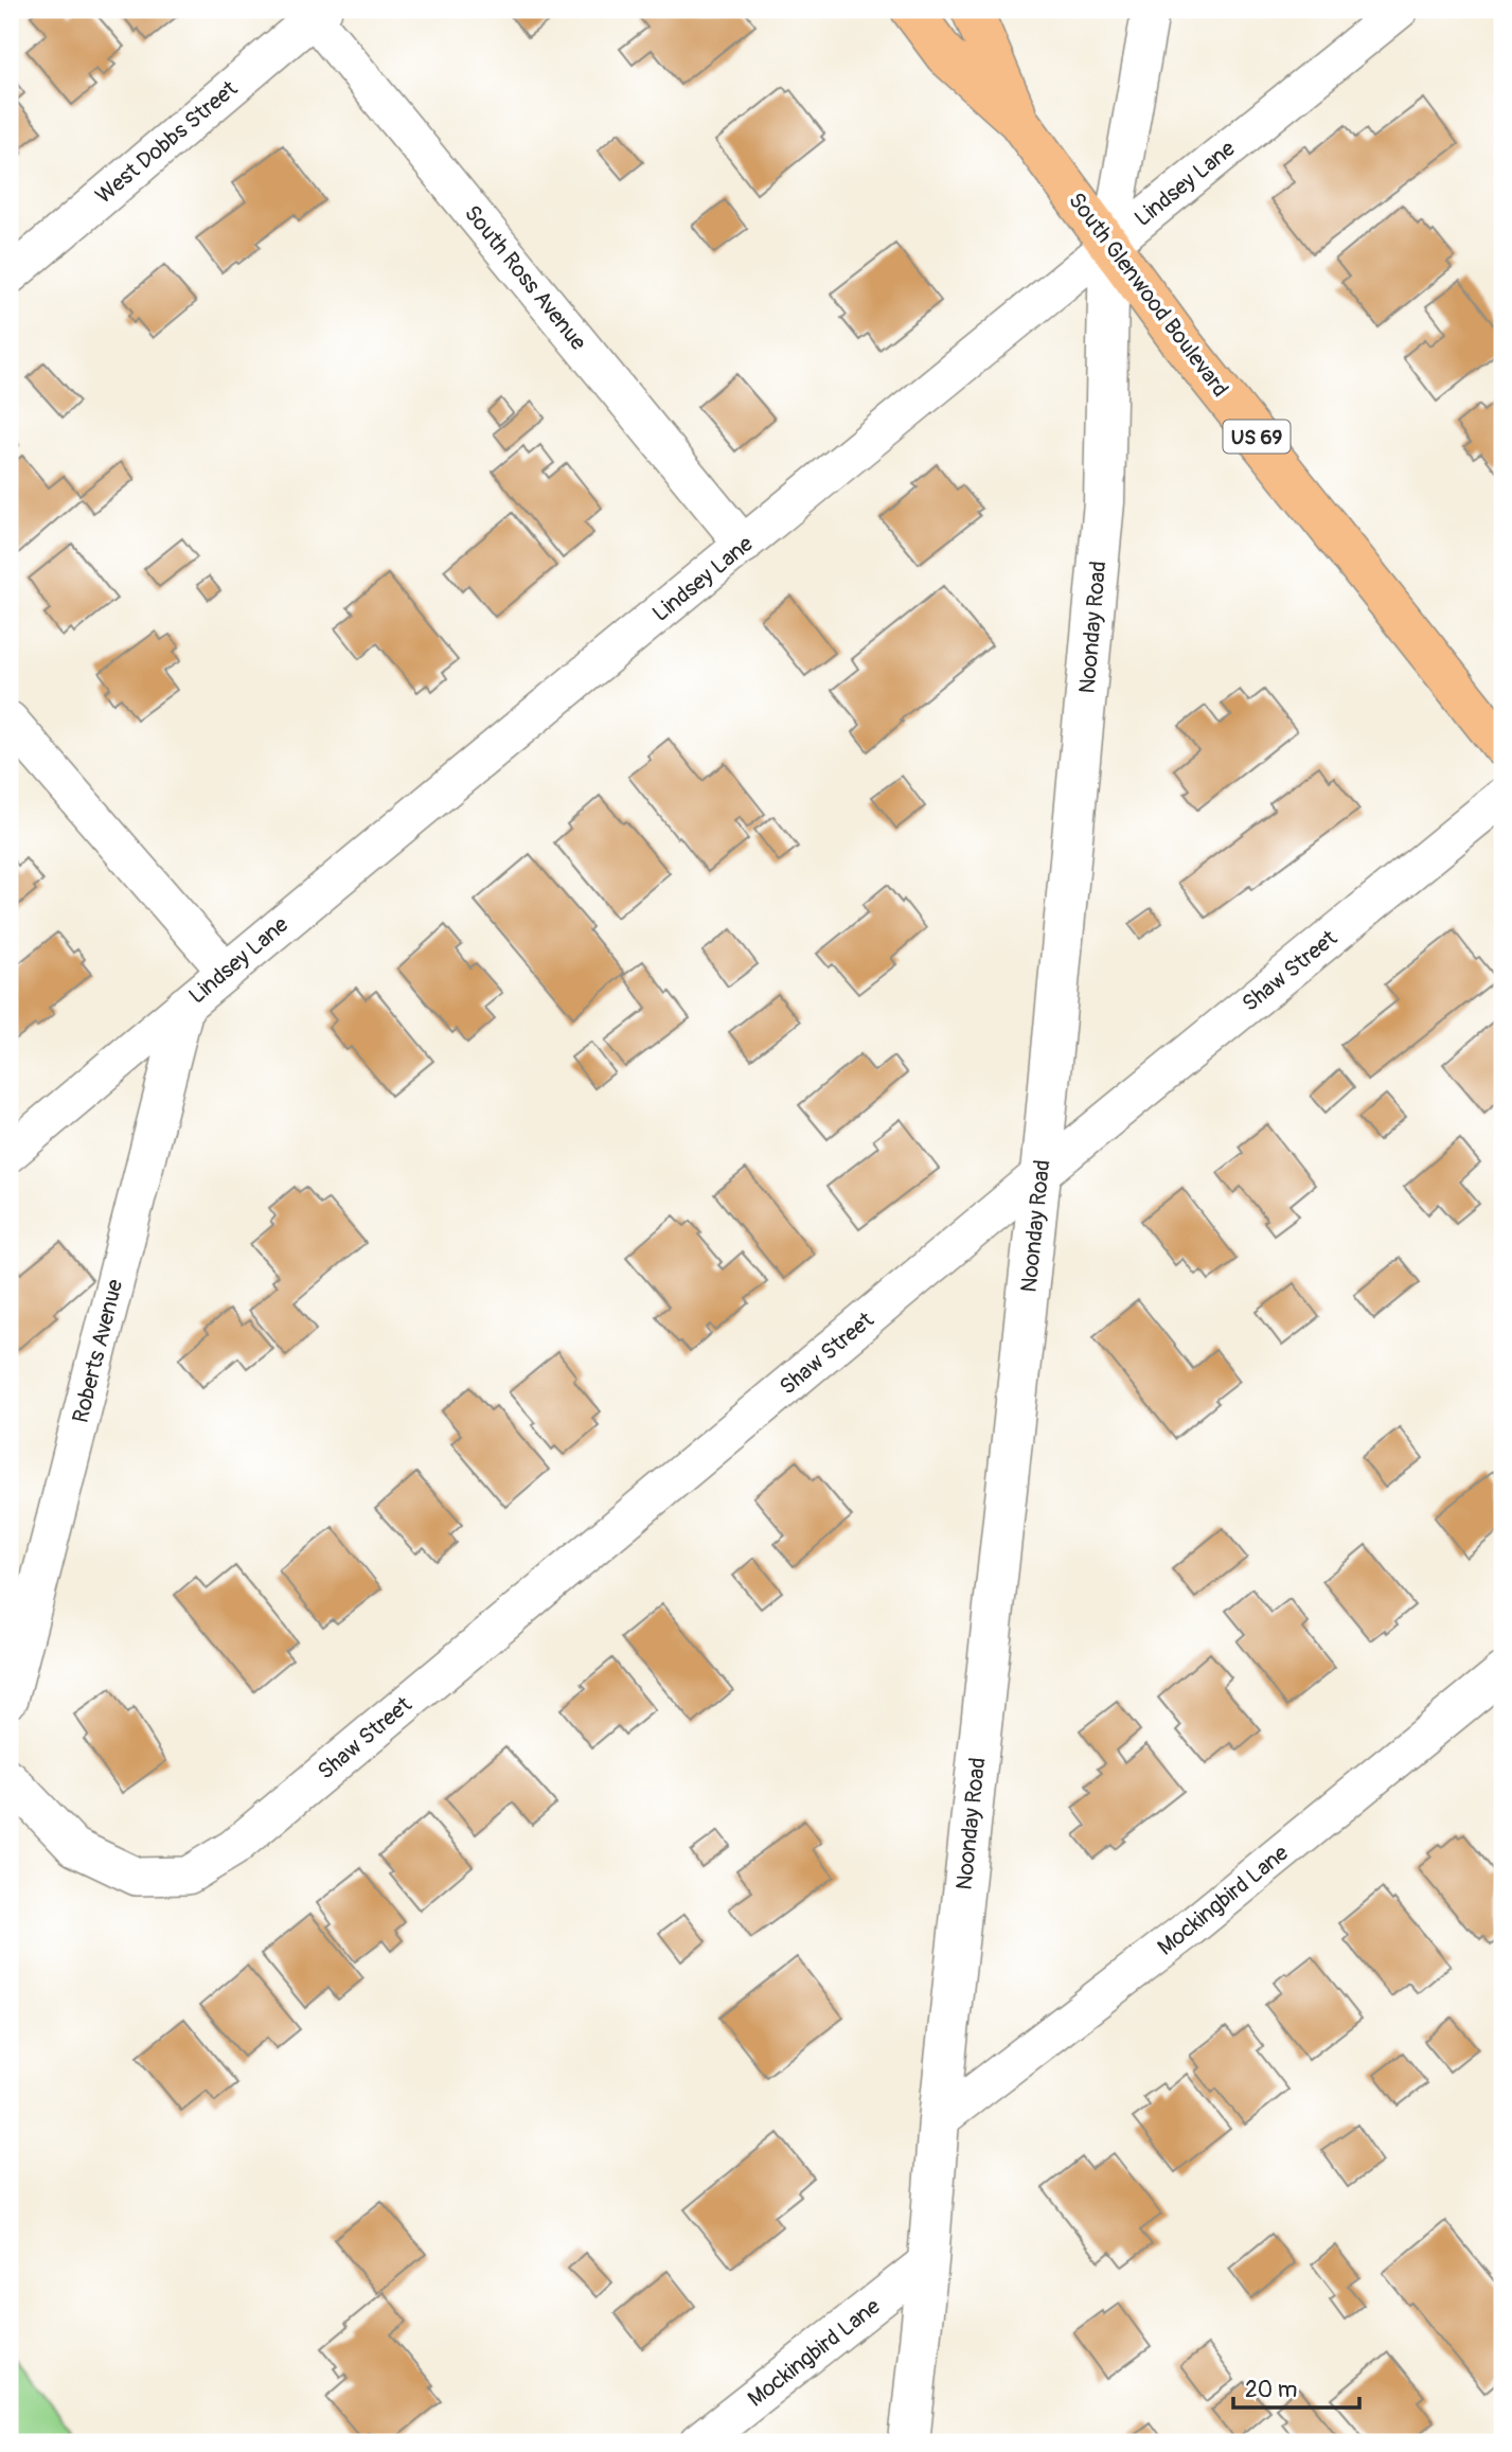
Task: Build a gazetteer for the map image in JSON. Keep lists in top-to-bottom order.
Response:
{
  "streets": {
    "main road": ["South Glenwood Boulevard", "US 69"],
    "street": [
      "West Dobbs Street",
      "Lindsey Lane",
      "South Ross Avenue",
      "Noonday Road",
      "Shaw Street",
      "Roberts Avenue",
      "Mockingbird Lane"
    ]
  },
  "crossings": [
    ["West Dobbs Street", "South Ross Avenue"],
    ["Lindsey Lane", "South Ross Avenue"],
    ["Lindsey Lane", "South Glenwood Boulevard"],
    ["Lindsey Lane", "Noonday Road"],
    ["Lindsey Lane", "Roberts Avenue"],
    ["South Glenwood Boulevard", "Noonday Road"],
    ["Noonday Road", "Shaw Street"],
    ["Noonday Road", "Mockingbird Lane"]
  ],
  "scale_bar": "20 m"
}
